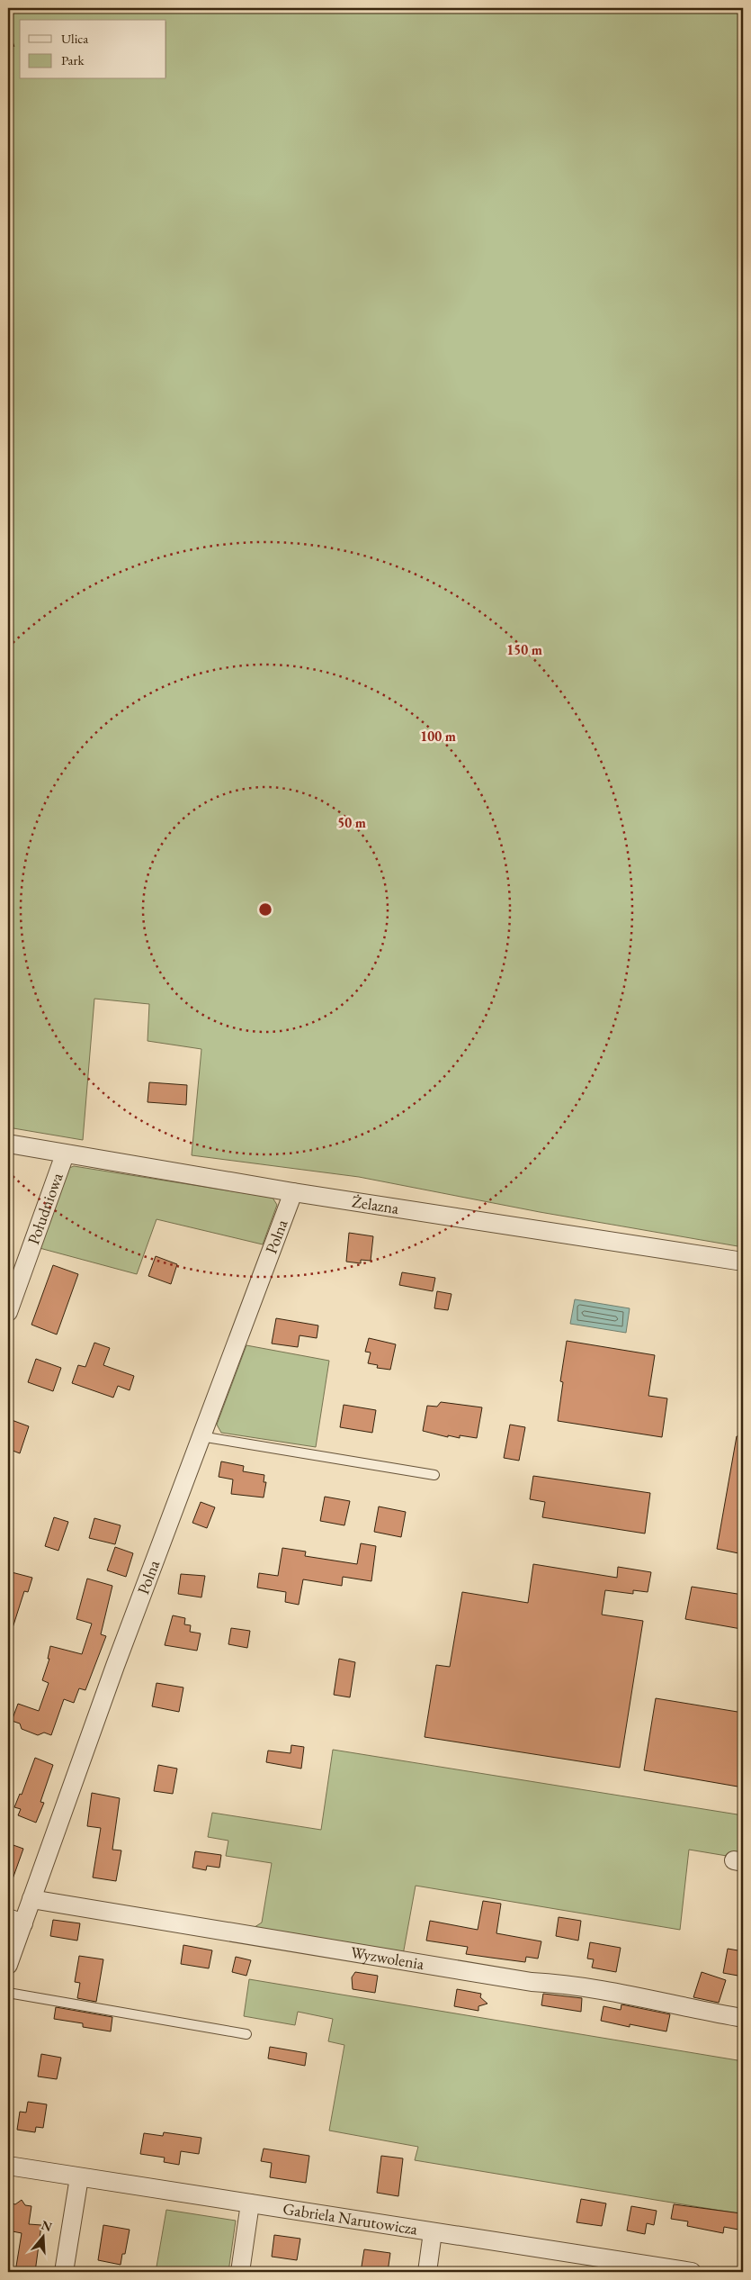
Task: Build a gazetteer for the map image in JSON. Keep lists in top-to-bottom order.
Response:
{
  "streets": {
    "street": [
      "Żelazna",
      "Południowa",
      "Polna",
      "Wyzwolenia",
      "Gabriela Narutowicza"
    ]
  },
  "crossings": [
    ["Żelazna", "Południowa"],
    ["Żelazna", "Polna"],
    ["Polna", "Wyzwolenia"]
  ],
  "legend": ["Ulica", "Park"],
  "north": "top",
  "rings": ["150 m", "100 m", "50 m"]
}
